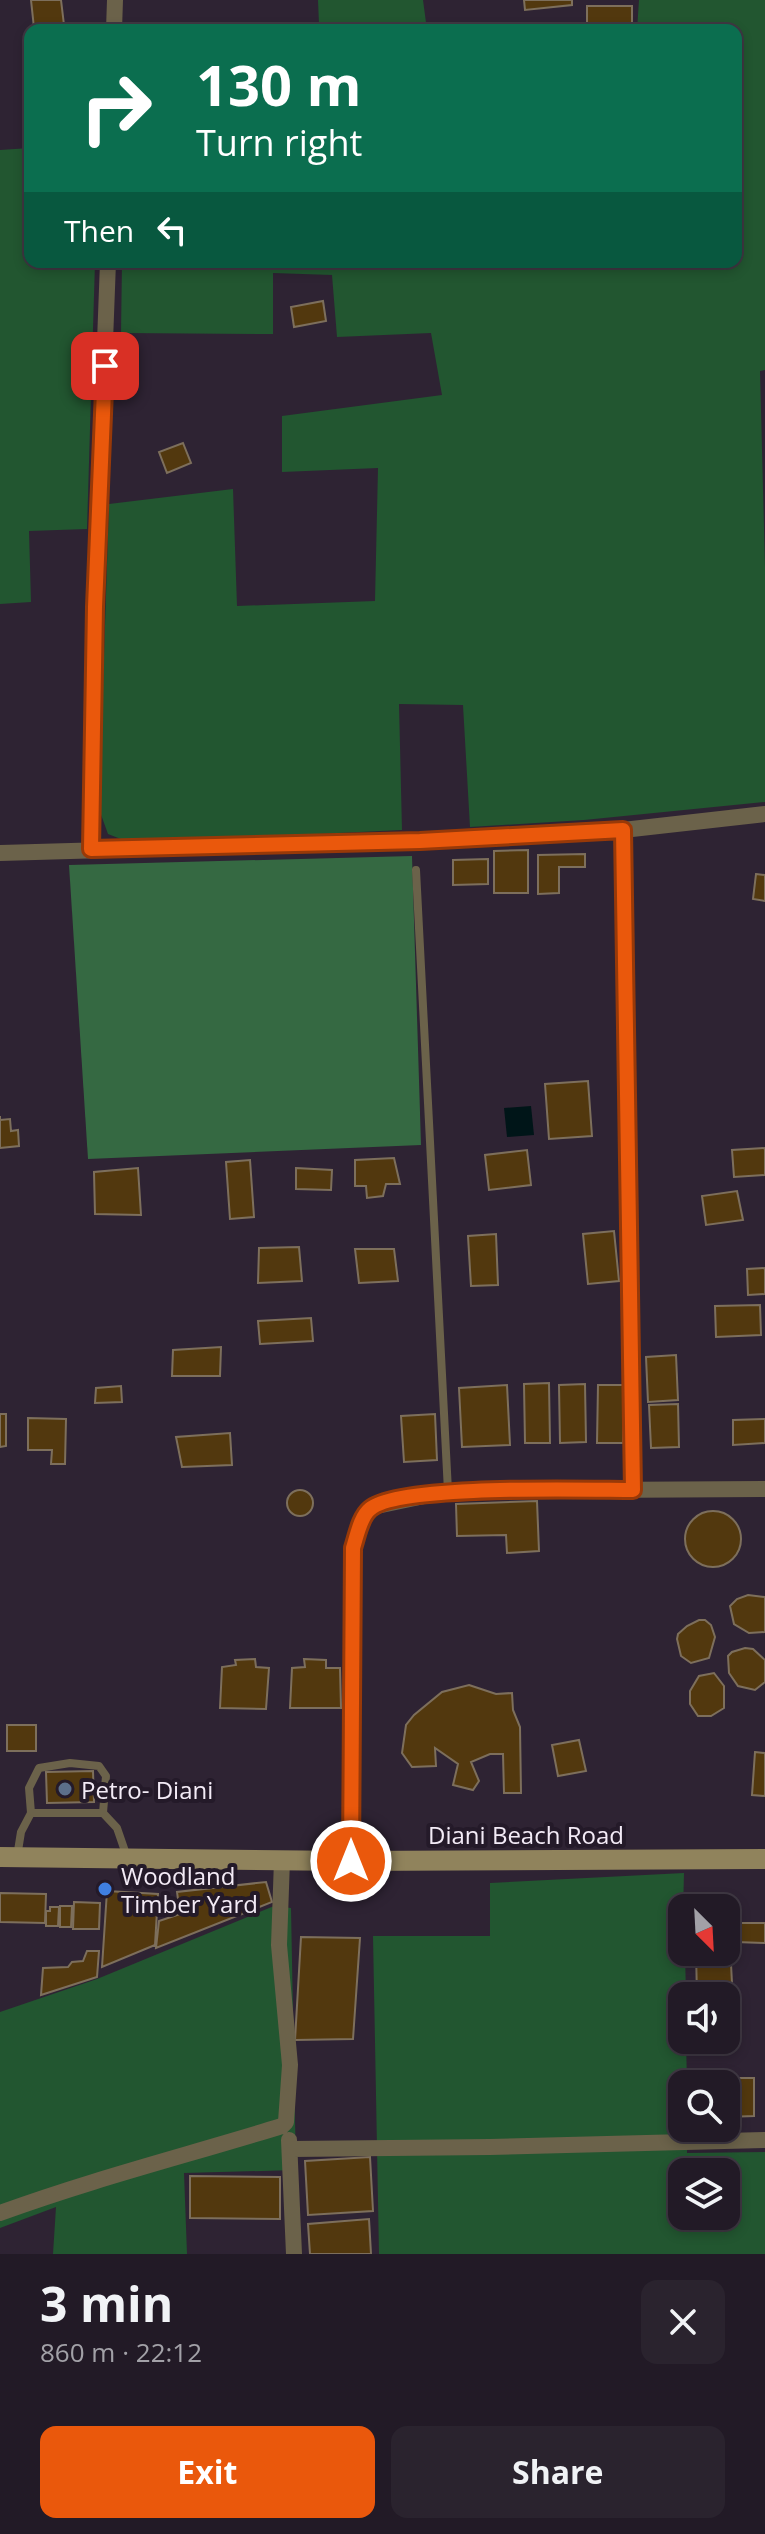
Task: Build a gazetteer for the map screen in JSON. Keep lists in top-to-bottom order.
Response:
{
  "streets": {
    "main road": ["Diani Beach Road"]
  },
  "places": ["Petro- Diani", "Woodland Timber Yard"],
  "north": "bottom right",
  "page": {
    "turn": ["130 m", "Turn right"],
    "then": "Then",
    "heading": ["3 min", "860 m · 22:12"],
    "buttons": ["Exit", "Share"]
  }
}
